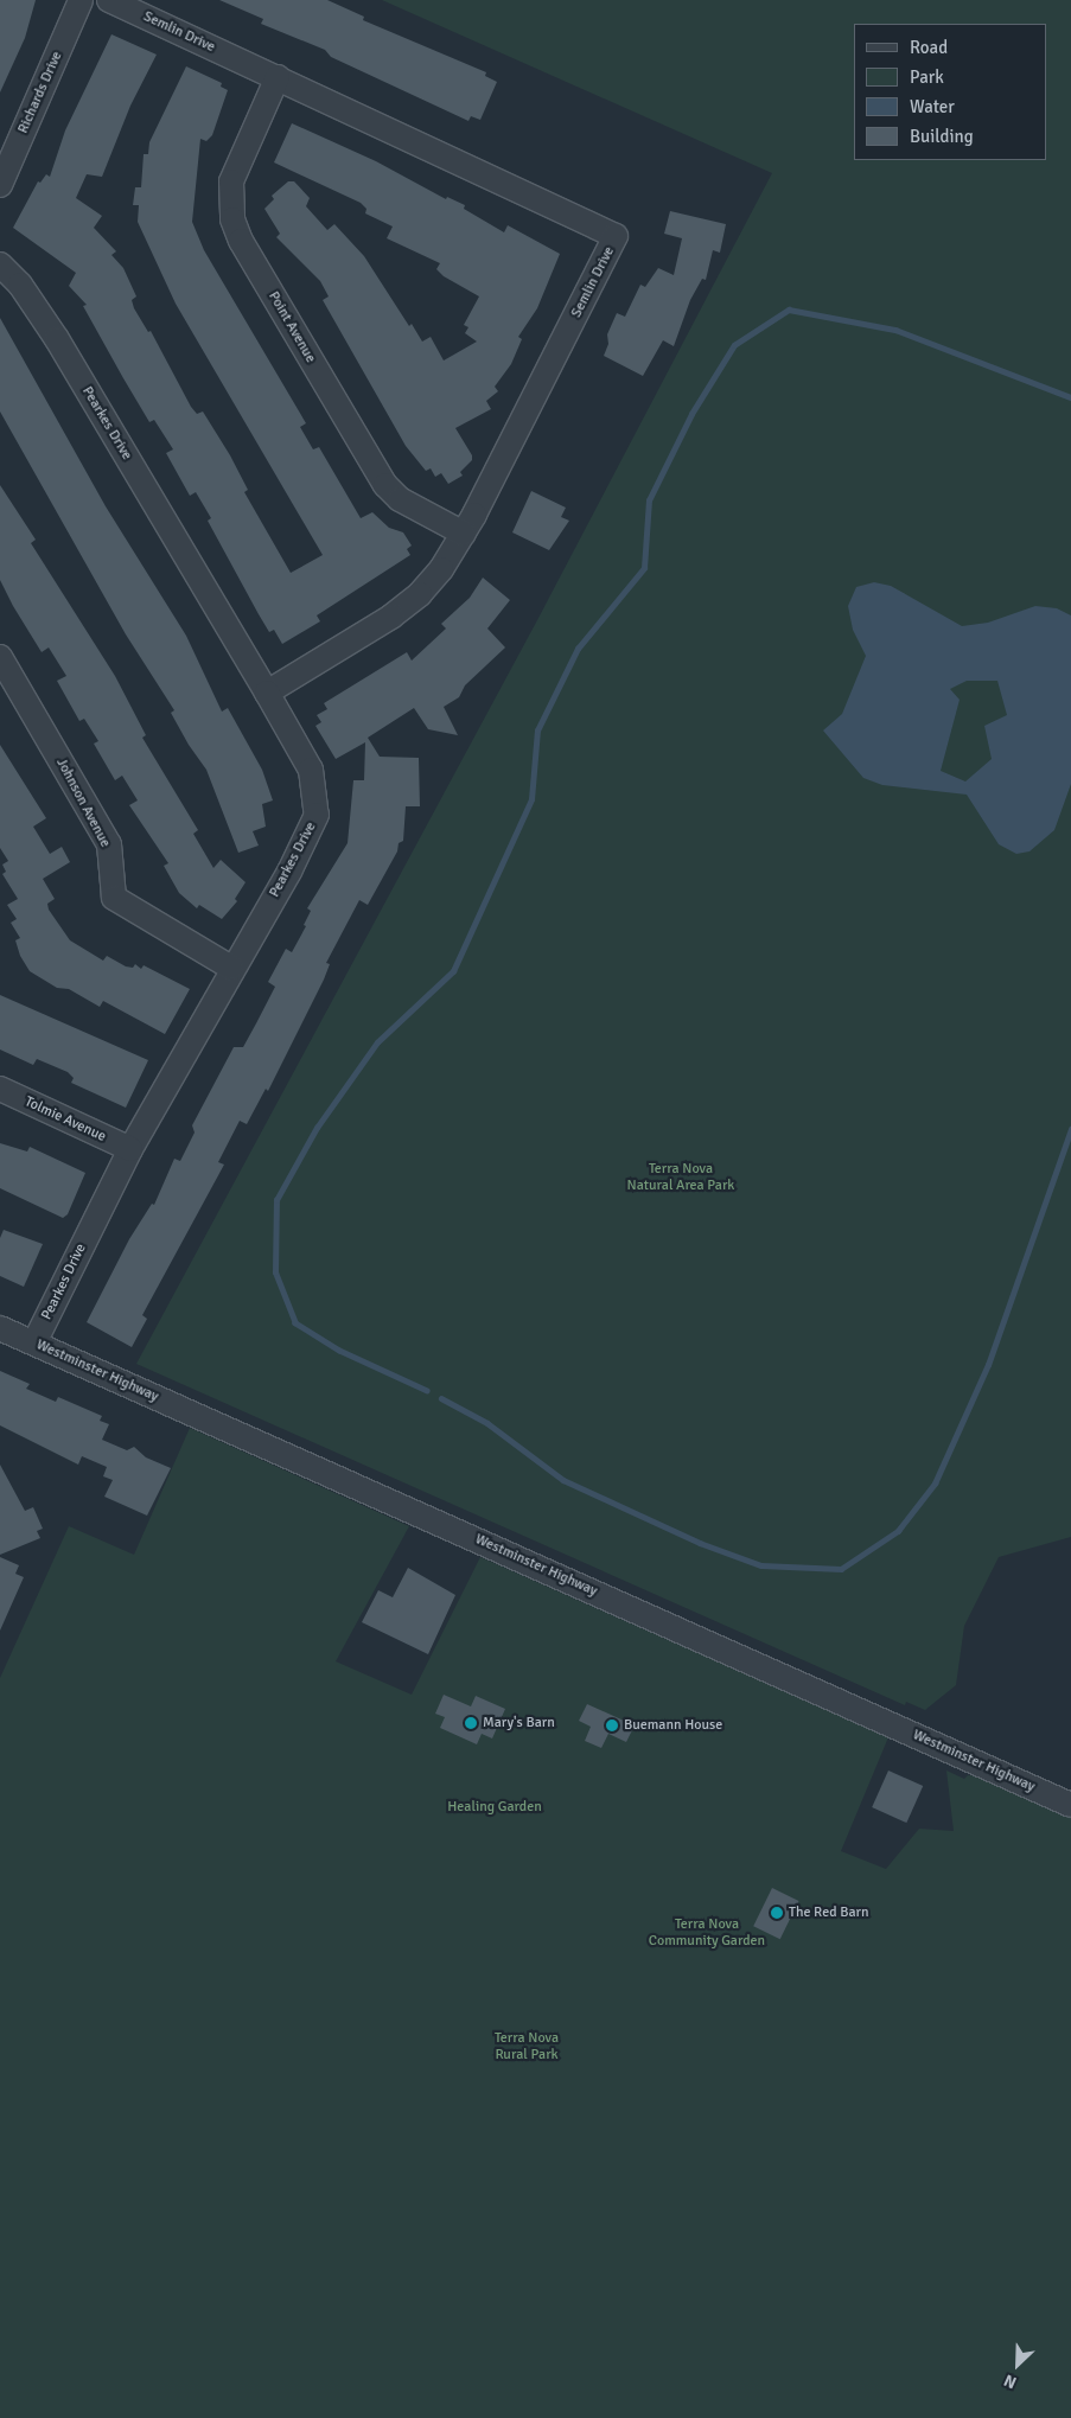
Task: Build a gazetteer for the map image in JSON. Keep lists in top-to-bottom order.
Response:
{
  "streets": {
    "street": [
      "Semlin Drive",
      "Richards Drive",
      "Point Avenue",
      "Pearkes Drive",
      "Johnson Avenue",
      "Tolmie Avenue",
      "Westminster Highway"
    ]
  },
  "crossings": [
    ["Semlin Drive", "Point Avenue"],
    ["Semlin Drive", "Pearkes Drive"],
    ["Pearkes Drive", "Johnson Avenue"],
    ["Pearkes Drive", "Tolmie Avenue"],
    ["Pearkes Drive", "Westminster Highway"]
  ],
  "parks": [
    "Terra Nova Natural Area Park",
    "Healing Garden",
    "Terra Nova Community Garden",
    "Terra Nova Rural Park"
  ],
  "places": ["Mary's Barn", "Buemann House", "The Red Barn"],
  "legend": [
    "Road",
    "Park",
    "Water",
    "Building"
  ],
  "north": "bottom left"
}
